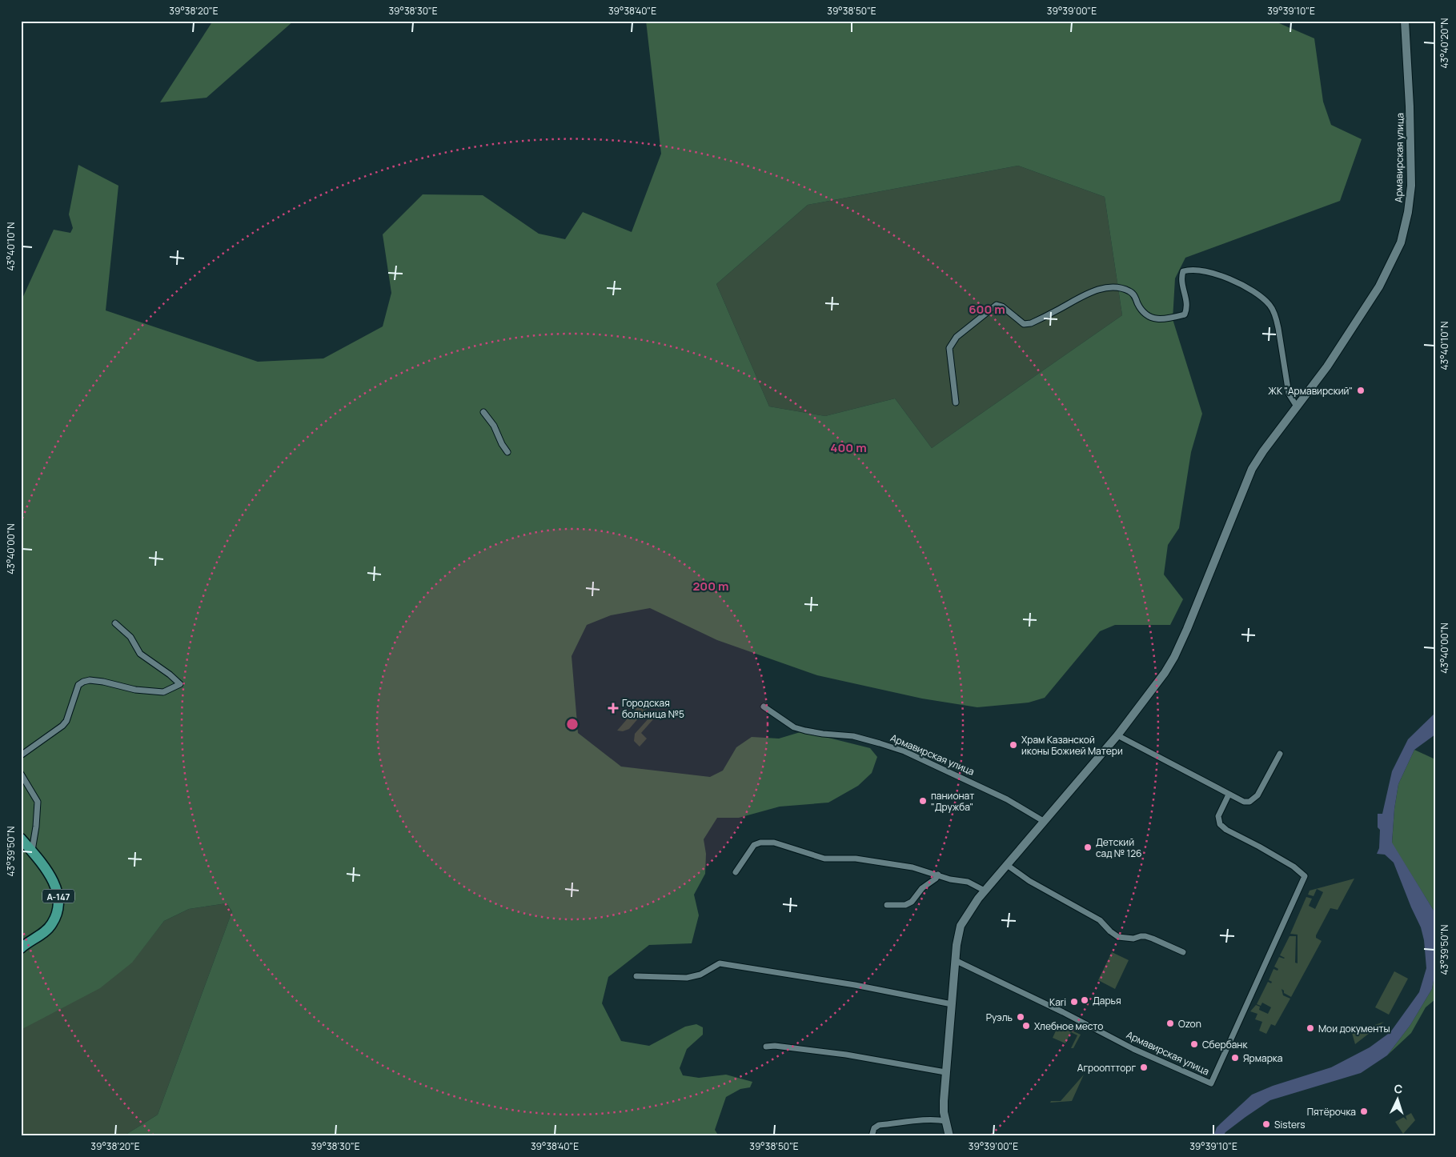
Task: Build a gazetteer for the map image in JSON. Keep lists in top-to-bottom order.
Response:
{
  "streets": {
    "highway": ["А-147"],
    "main road": ["Армавирская улица"]
  },
  "places": {
    "other": [
      "ЖК \"Армавирский\"",
      "Храм Казанской иконы Божией Матери",
      "панионат \"Дружба\"",
      "Детский сад № 126",
      "Дарья",
      "Kari",
      "Руэль",
      "Ozon",
      "Хлебное место",
      "Мои документы",
      "Сбербанк",
      "Ярмарка",
      "Агрооптторг",
      "Пятёрочка",
      "Sisters"
    ],
    "health": ["Городская больница №5"]
  },
  "north": "top",
  "coordinates": [
    "39°38'20\"E",
    "39°38'30\"E",
    "39°38'40\"E",
    "39°38'50\"E",
    "39°39'00\"E",
    "39°39'10\"E",
    "43°40'20\"N",
    "43°40'10\"N",
    "43°40'00\"N",
    "43°39'50\"N"
  ],
  "rings": ["600 m", "400 m", "200 m"]
}
